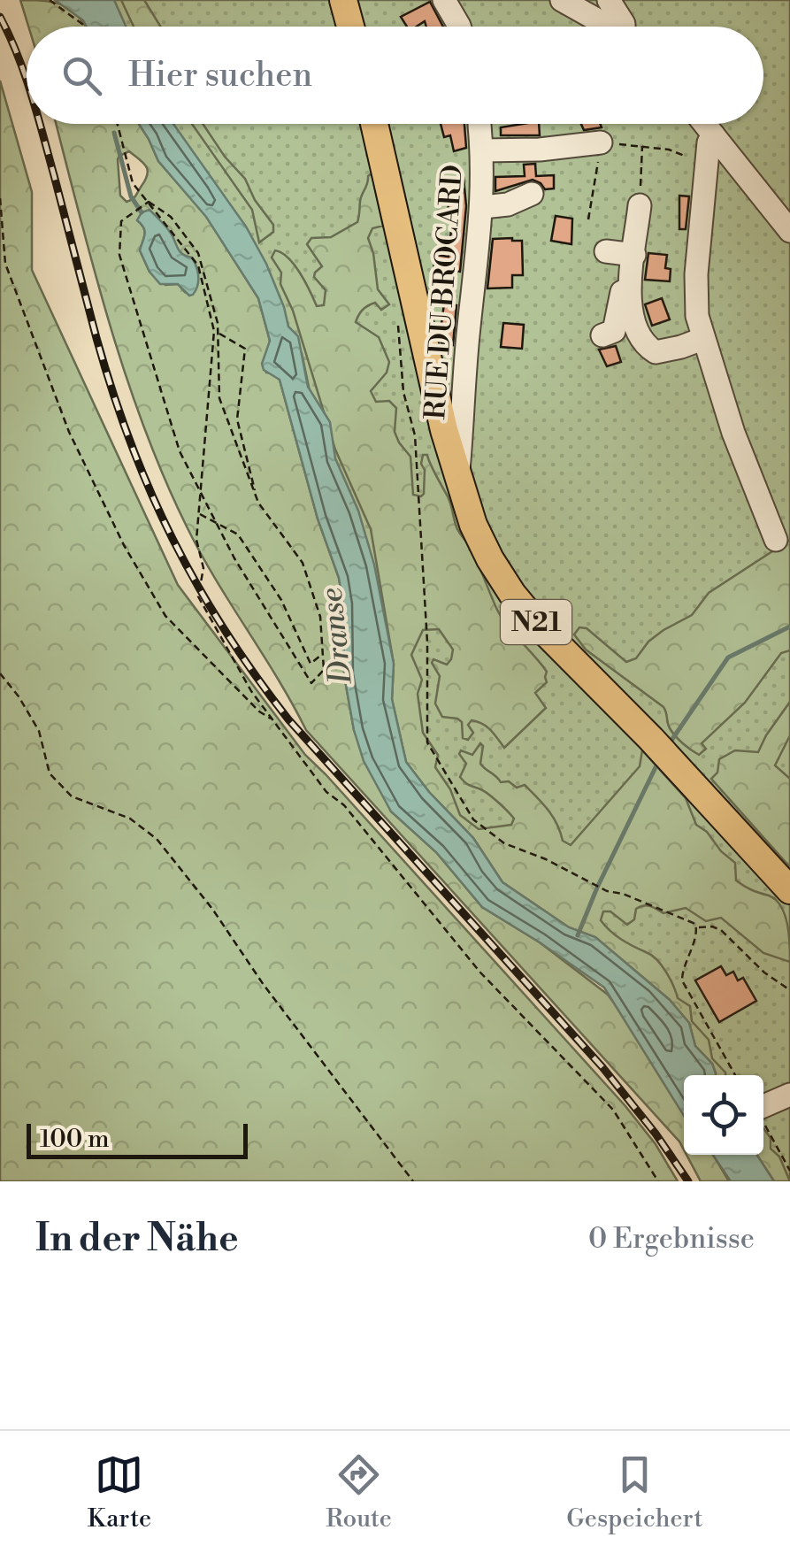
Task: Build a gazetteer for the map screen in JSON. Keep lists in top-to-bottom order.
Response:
{
  "streets": {
    "main road": ["N21"],
    "street": ["RUE DU BROCARD"]
  },
  "crossings": [
    ["RUE DU BROCARD", "N21"]
  ],
  "water": ["Dranse"],
  "scale_bar": "100 m",
  "page": {
    "search": "Hier suchen",
    "scale": "100 m",
    "heading": ["In der Nähe", "0 Ergebnisse"],
    "nav": ["Karte", "Route", "Gespeichert"]
  }
}
